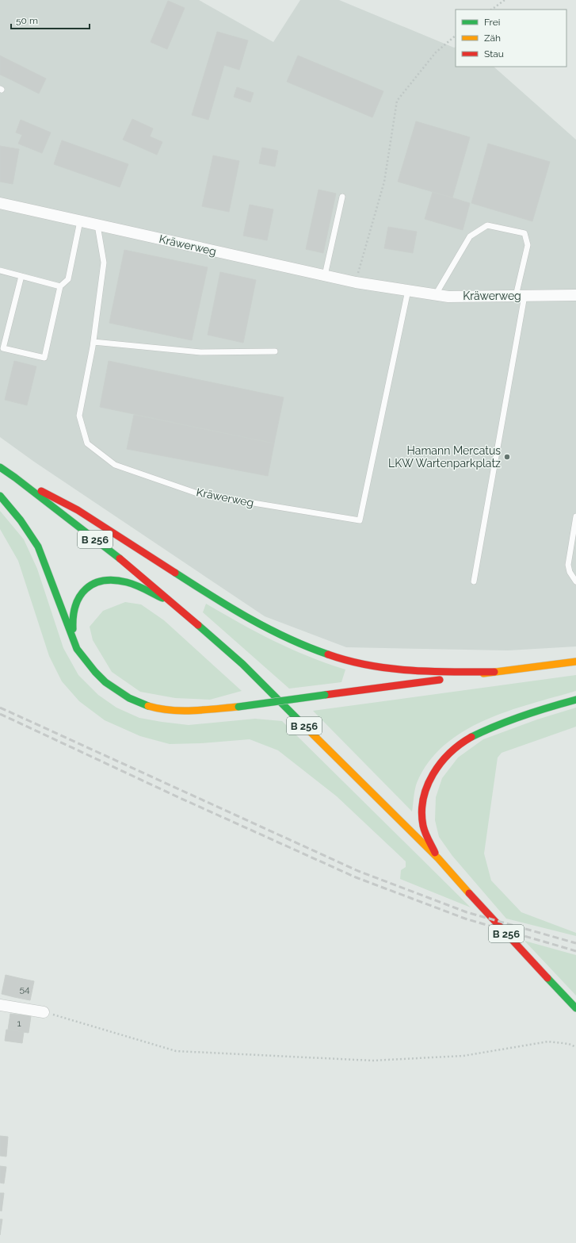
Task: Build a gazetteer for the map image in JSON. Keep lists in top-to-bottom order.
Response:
{
  "streets": {
    "main road": ["B 256"],
    "street": ["Kräwerweg"]
  },
  "places": ["Hamann Mercatus LKW Wartenparkplatz"],
  "house_numbers": ["54", "1"],
  "legend": ["Frei", "Zäh", "Stau"],
  "scale_bar": "50 m"
}
